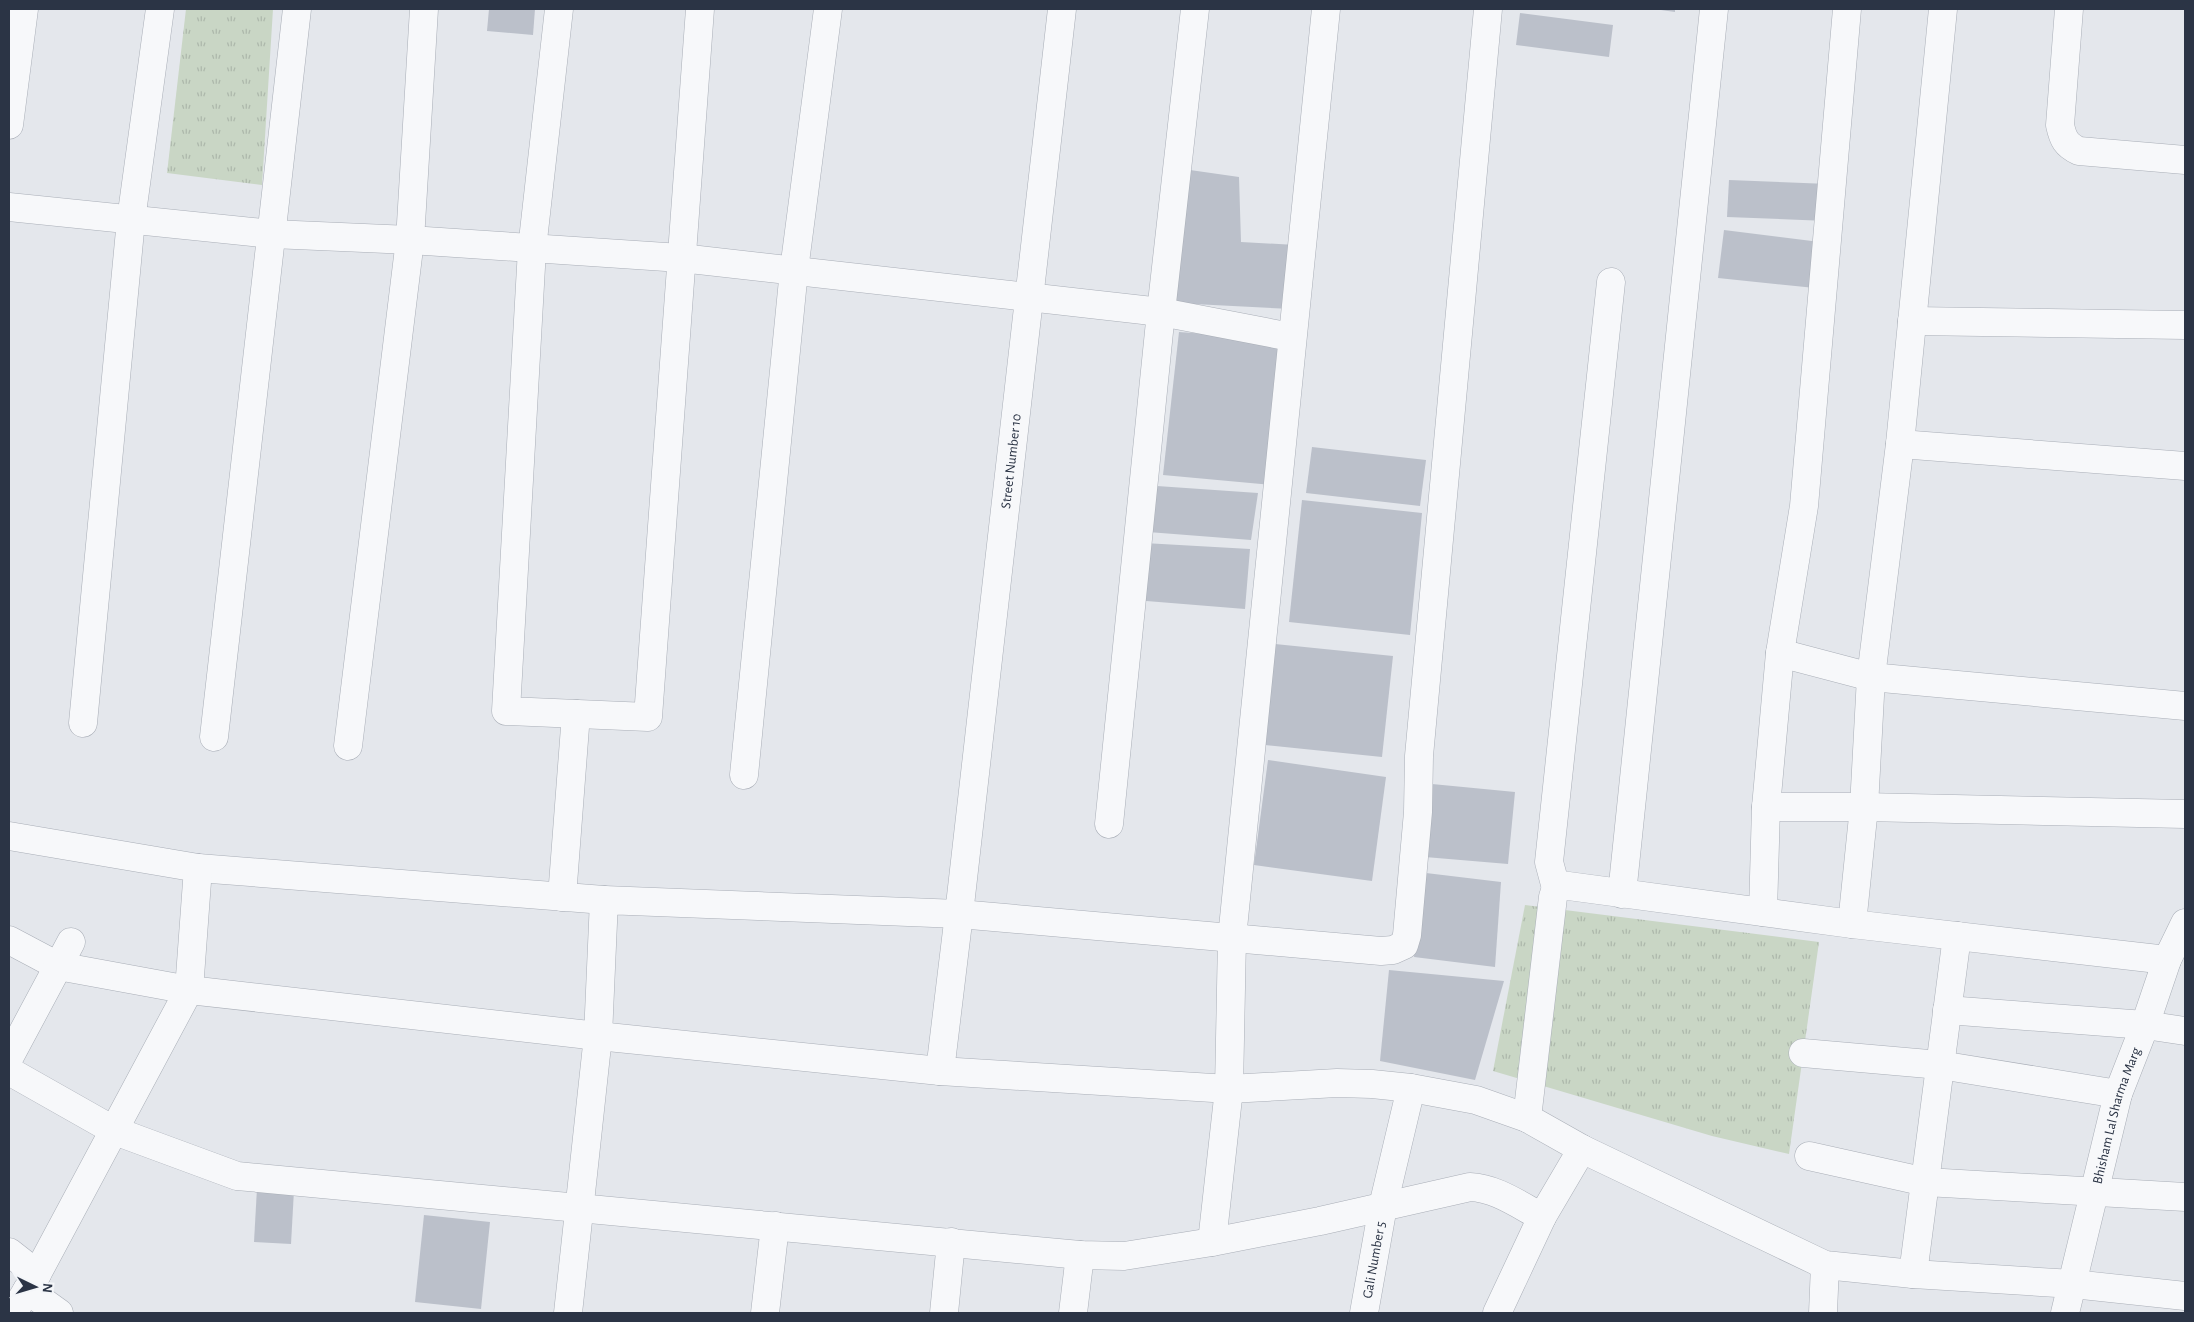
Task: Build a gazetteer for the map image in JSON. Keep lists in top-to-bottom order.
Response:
{
  "streets": {
    "street": ["Street Number 10", "Bhisham Lal Sharma Marg", "Gali Number 5"]
  },
  "north": "right"
}
